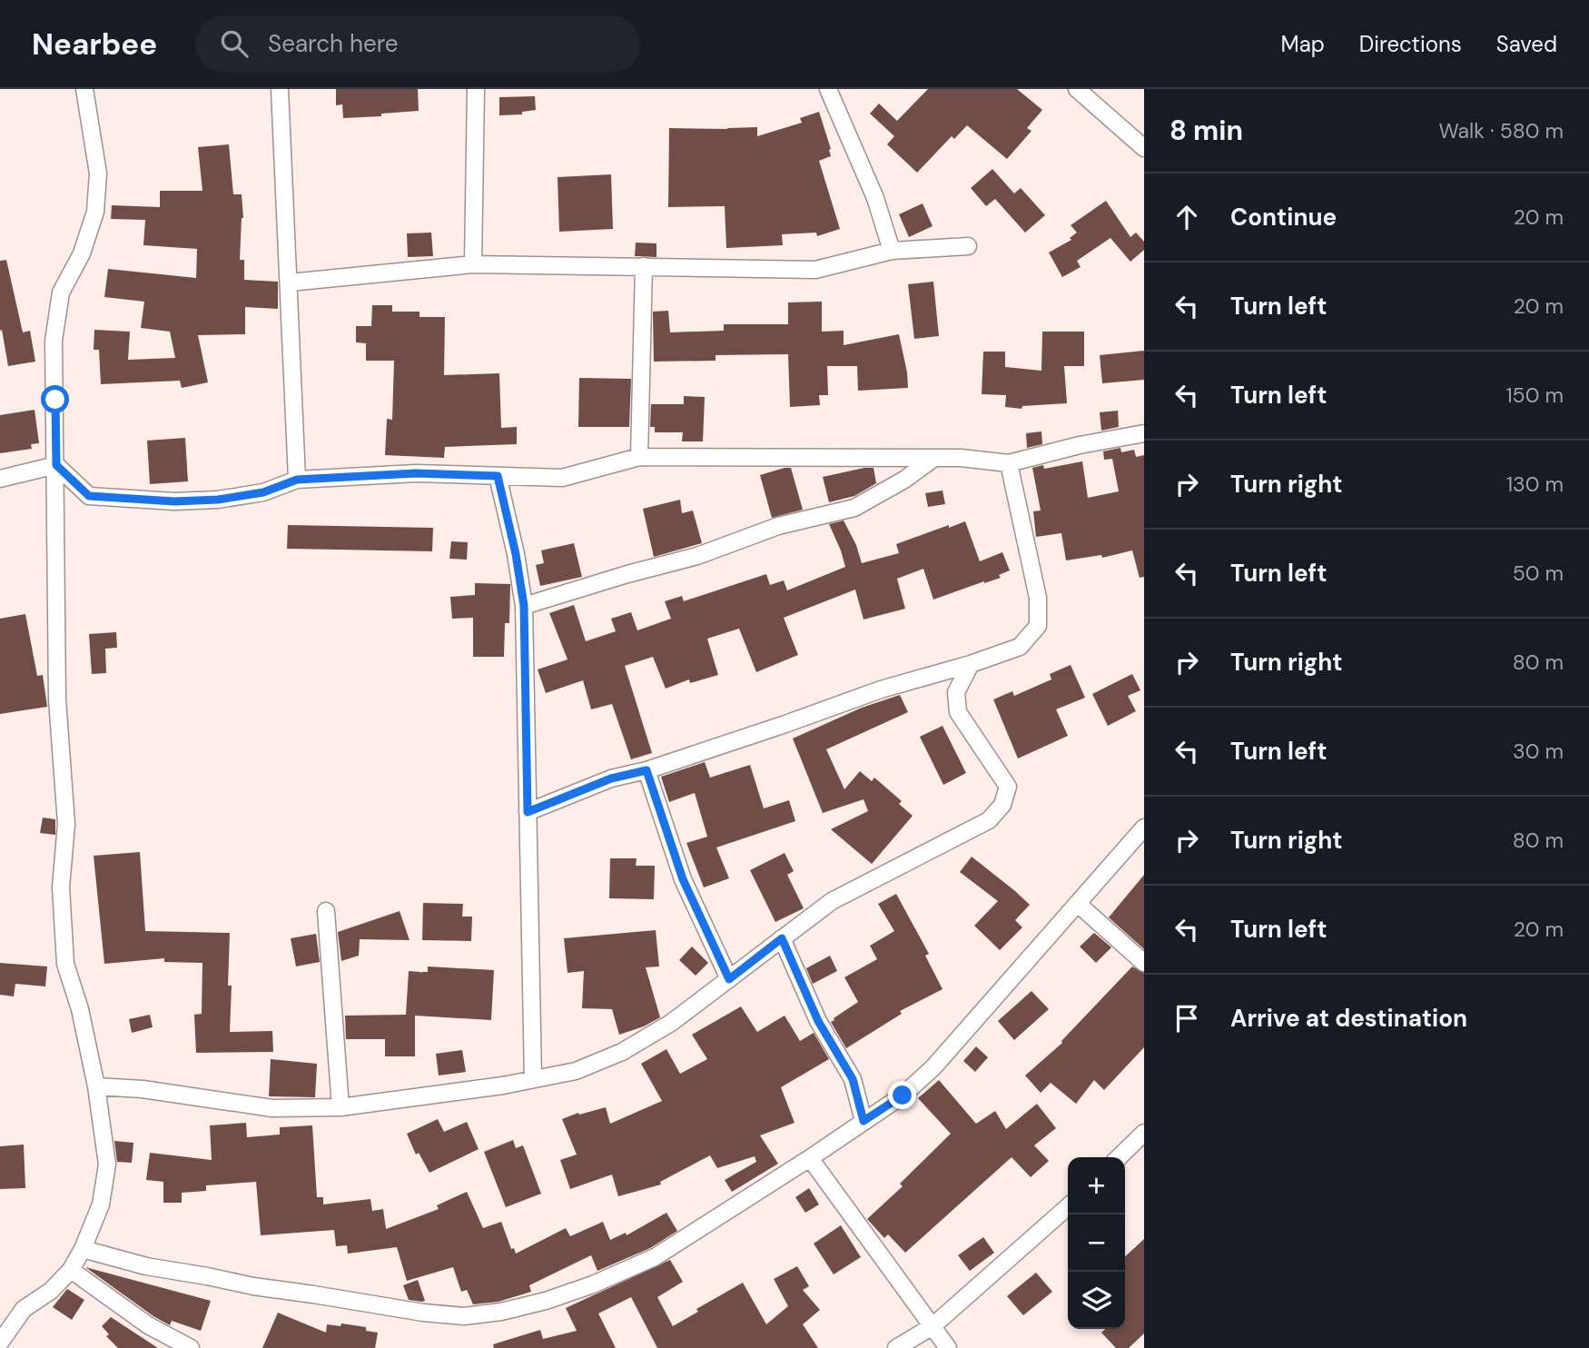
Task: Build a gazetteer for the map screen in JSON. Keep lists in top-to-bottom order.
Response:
{
  "page": {
    "header": "Nearbee",
    "search": "Search here",
    "nav": ["Map", "Directions", "Saved"],
    "heading": ["8 min", "Walk · 580 m"],
    "list": [
      ["Continue", "20 m"],
      ["Turn left", "20 m"],
      ["Turn left", "150 m"],
      ["Turn right", "130 m"],
      ["Turn left", "50 m"],
      ["Turn right", "80 m"],
      ["Turn left", "30 m"],
      ["Turn right", "80 m"],
      ["Turn left", "20 m"],
      "Arrive at destination"
    ],
    "map_buttons": ["+", "−"]
  }
}
